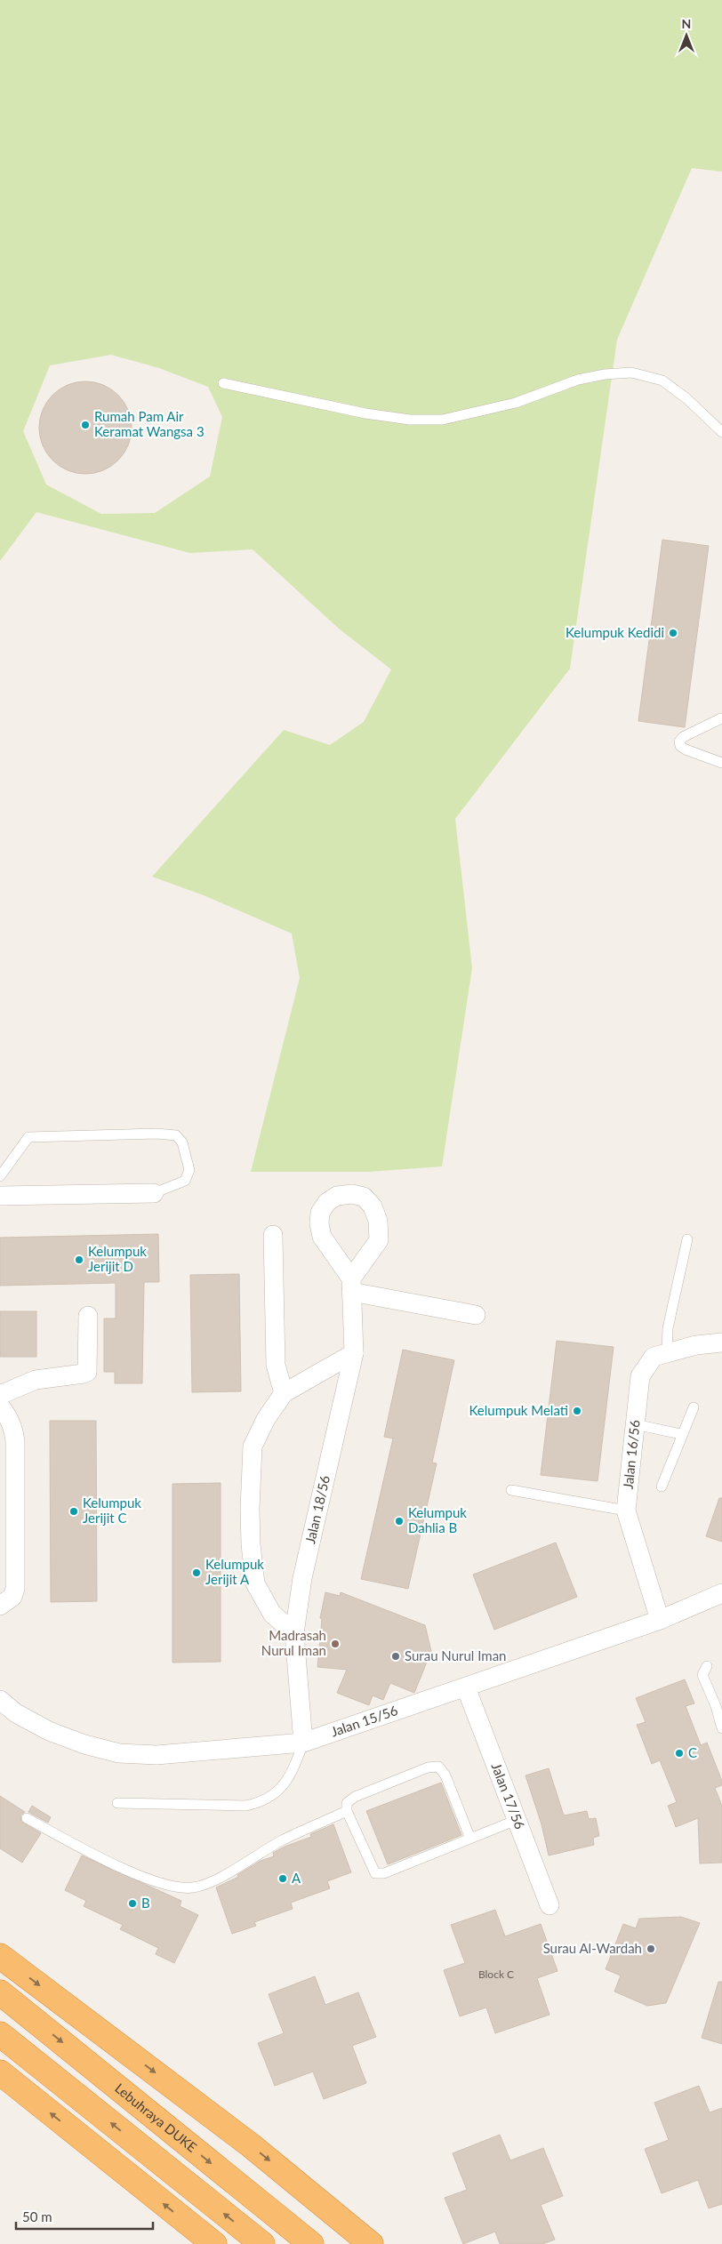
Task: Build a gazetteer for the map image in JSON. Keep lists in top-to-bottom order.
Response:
{
  "streets": {
    "highway": ["Lebuhraya DUKE"],
    "street": [
      "Jalan 16/56",
      "Jalan 18/56",
      "Jalan 15/56",
      "Jalan 17/56"
    ]
  },
  "crossings": [
    ["Jalan 16/56", "Jalan 15/56"],
    ["Jalan 18/56", "Jalan 15/56"],
    ["Jalan 15/56", "Jalan 17/56"]
  ],
  "places": [
    "Rumah Pam Air Keramat Wangsa 3",
    "Kelumpuk Kedidi",
    "Kelumpuk Jerijit D",
    "Kelumpuk Melati",
    "Kelumpuk Jerijit C",
    "Kelumpuk Dahlia B",
    "Kelumpuk Jerijit A",
    "Madrasah Nurul Iman",
    "Surau Nurul Iman",
    "C",
    "A",
    "B",
    "Surau Al-Wardah"
  ],
  "house_numbers": ["Block C"],
  "scale_bar": "50 m",
  "north": "top"
}
